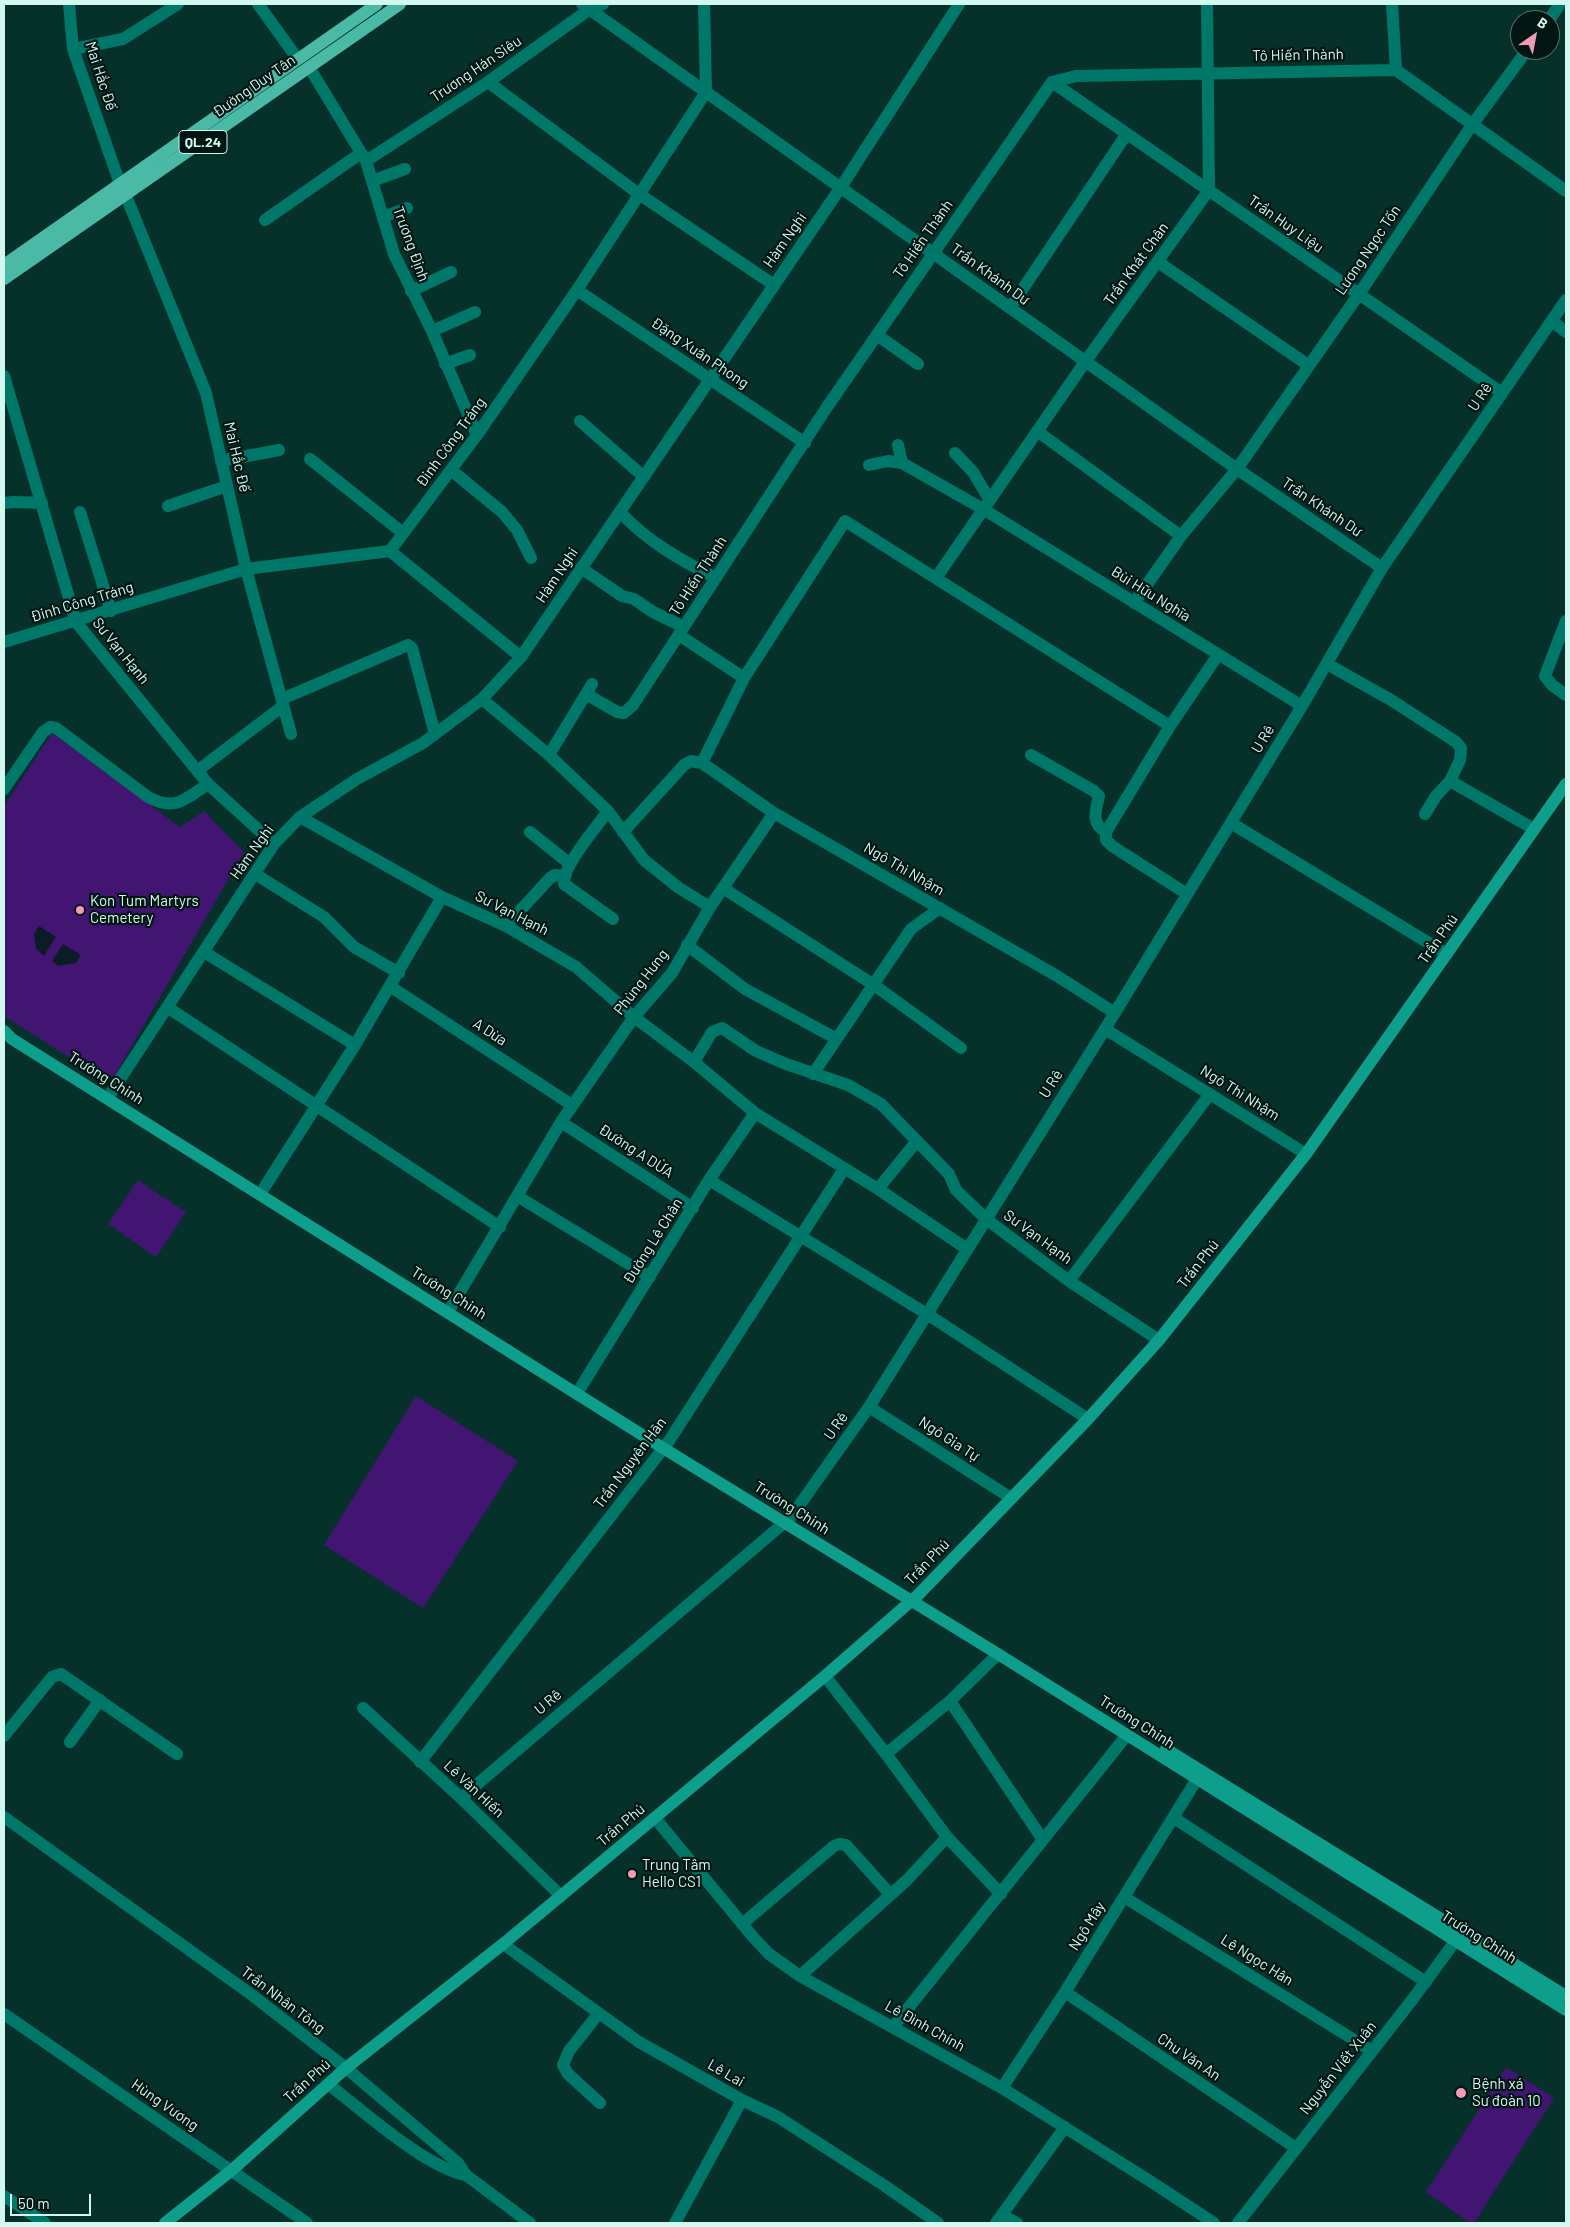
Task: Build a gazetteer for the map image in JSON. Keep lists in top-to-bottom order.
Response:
{
  "streets": {
    "main road": ["Đường Duy Tân", "QL.24"],
    "street": [
      "Tô Hiến Thành",
      "Trương Hán Siêu",
      "Mai Hắc Đế",
      "Trần Huy Liệu",
      "Hàm Nghi",
      "Trương Định",
      "Lương Ngọc Tốn",
      "Trần Khát Chân",
      "Trần Khánh Dư",
      "Đặng Xuân Phong",
      "U Rê",
      "Đinh Công Tráng",
      "Bùi Hữu Nghĩa",
      "Sư Vạn Hạnh",
      "Ngô Thì Nhậm",
      "Trần Phú",
      "Phùng Hưng",
      "A Dừa",
      "Trường Chinh",
      "Đường A DỪA",
      "Đường Lê Chân",
      "Ngô Gia Tự",
      "Trần Nguyên Hãn",
      "Lê Văn Hiến",
      "Ngô Mây",
      "Lê Ngọc Hân",
      "Trần Nhân Tông",
      "Lê Đình Chính",
      "Chu Văn An",
      "Nguyễn Viết Xuân",
      "Lê Lai",
      "Hùng Vương"
    ]
  },
  "crossings": [
    ["Tô Hiến Thành", "Trần Huy Liệu"],
    ["Tô Hiến Thành", "Trần Khánh Dư"],
    ["Tô Hiến Thành", "Đặng Xuân Phong"],
    ["Trương Hán Siêu", "Trương Định"],
    ["Trương Hán Siêu", "Trần Khánh Dư"],
    ["Mai Hắc Đế", "Đường Duy Tân"],
    ["Mai Hắc Đế", "Đinh Công Tráng"],
    ["Đường Duy Tân", "Trương Định"],
    ["Trần Huy Liệu", "Lương Ngọc Tốn"],
    ["Trần Huy Liệu", "Trần Khát Chân"],
    ["Trần Huy Liệu", "U Rê"],
    ["Hàm Nghi", "Trần Khánh Dư"],
    ["Hàm Nghi", "Đặng Xuân Phong"],
    ["Hàm Nghi", "Sư Vạn Hạnh"],
    ["Hàm Nghi", "Trường Chinh"],
    ["Trương Định", "Đinh Công Tráng"],
    ["Lương Ngọc Tốn", "Trần Khánh Dư"],
    ["Lương Ngọc Tốn", "Bùi Hữu Nghĩa"],
    ["Trần Khát Chân", "Trần Khánh Dư"],
    ["Trần Khát Chân", "Bùi Hữu Nghĩa"],
    ["Trần Khánh Dư", "U Rê"],
    ["Trần Khánh Dư", "Đinh Công Tráng"],
    ["Đặng Xuân Phong", "Đinh Công Tráng"],
    ["U Rê", "Bùi Hữu Nghĩa"],
    ["U Rê", "Sư Vạn Hạnh"],
    ["U Rê", "Ngô Thì Nhậm"],
    ["U Rê", "Trường Chinh"],
    ["U Rê", "Ngô Gia Tự"],
    ["U Rê", "Lê Văn Hiến"],
    ["Đinh Công Tráng", "Sư Vạn Hạnh"],
    ["Sư Vạn Hạnh", "Trần Phú"],
    ["Sư Vạn Hạnh", "Phùng Hưng"],
    ["Sư Vạn Hạnh", "Đường Lê Chân"],
    ["Sư Vạn Hạnh", "Trần Nguyên Hãn"],
    ["Ngô Thì Nhậm", "Trần Phú"],
    ["Trần Phú", "Trường Chinh"],
    ["Trần Phú", "Ngô Gia Tự"],
    ["Trần Phú", "Lê Văn Hiến"],
    ["Trần Phú", "Trần Nhân Tông"],
    ["Trần Phú", "Lê Đình Chính"],
    ["Trần Phú", "Lê Lai"],
    ["Trần Phú", "Hùng Vương"],
    ["Phùng Hưng", "A Dừa"],
    ["Phùng Hưng", "Trường Chinh"],
    ["Phùng Hưng", "Đường A DỪA"],
    ["Trường Chinh", "Đường Lê Chân"],
    ["Trường Chinh", "Trần Nguyên Hãn"],
    ["Trường Chinh", "Ngô Mây"],
    ["Trường Chinh", "Nguyễn Viết Xuân"],
    ["Đường A DỪA", "Đường Lê Chân"],
    ["Trần Nguyên Hãn", "Lê Văn Hiến"],
    ["Ngô Mây", "Lê Ngọc Hân"],
    ["Ngô Mây", "Lê Đình Chính"],
    ["Ngô Mây", "Chu Văn An"],
    ["Lê Ngọc Hân", "Nguyễn Viết Xuân"],
    ["Chu Văn An", "Nguyễn Viết Xuân"]
  ],
  "places": ["Kon Tum Martyrs Cemetery", "Trung Tâm Hello CS1", "Bệnh xá Sư đoàn 10"],
  "scale_bar": "50 m",
  "north": "top right"
}
